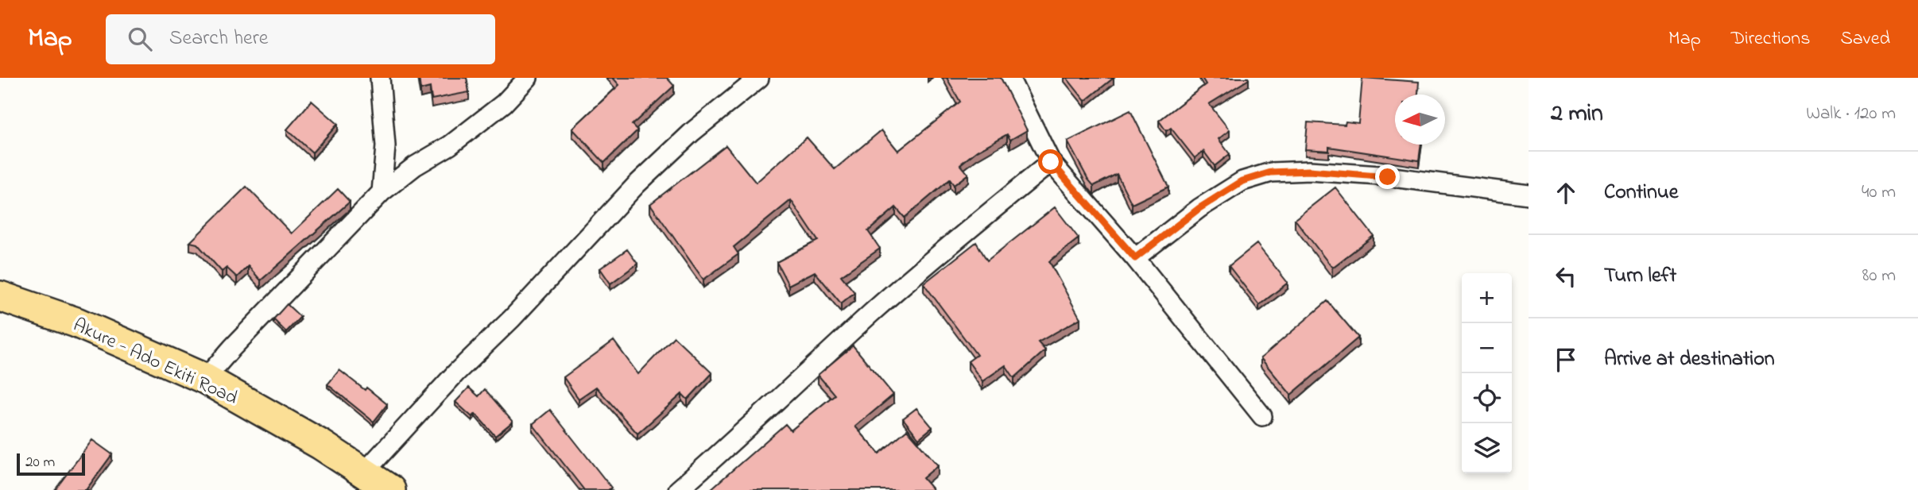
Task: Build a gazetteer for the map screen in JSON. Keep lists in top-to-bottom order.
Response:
{
  "streets": {
    "main road": ["Akure - Ado Ekiti Road"]
  },
  "scale_bar": "20 m",
  "north": "left",
  "page": {
    "header": "Map",
    "search": "Search here",
    "nav": ["Map", "Directions", "Saved"],
    "heading": ["2 min", "Walk · 120 m"],
    "list": [
      ["Continue", "40 m"],
      ["Turn left", "80 m"],
      "Arrive at destination"
    ],
    "map_buttons": ["+", "−"],
    "scale": "20 m"
  }
}
